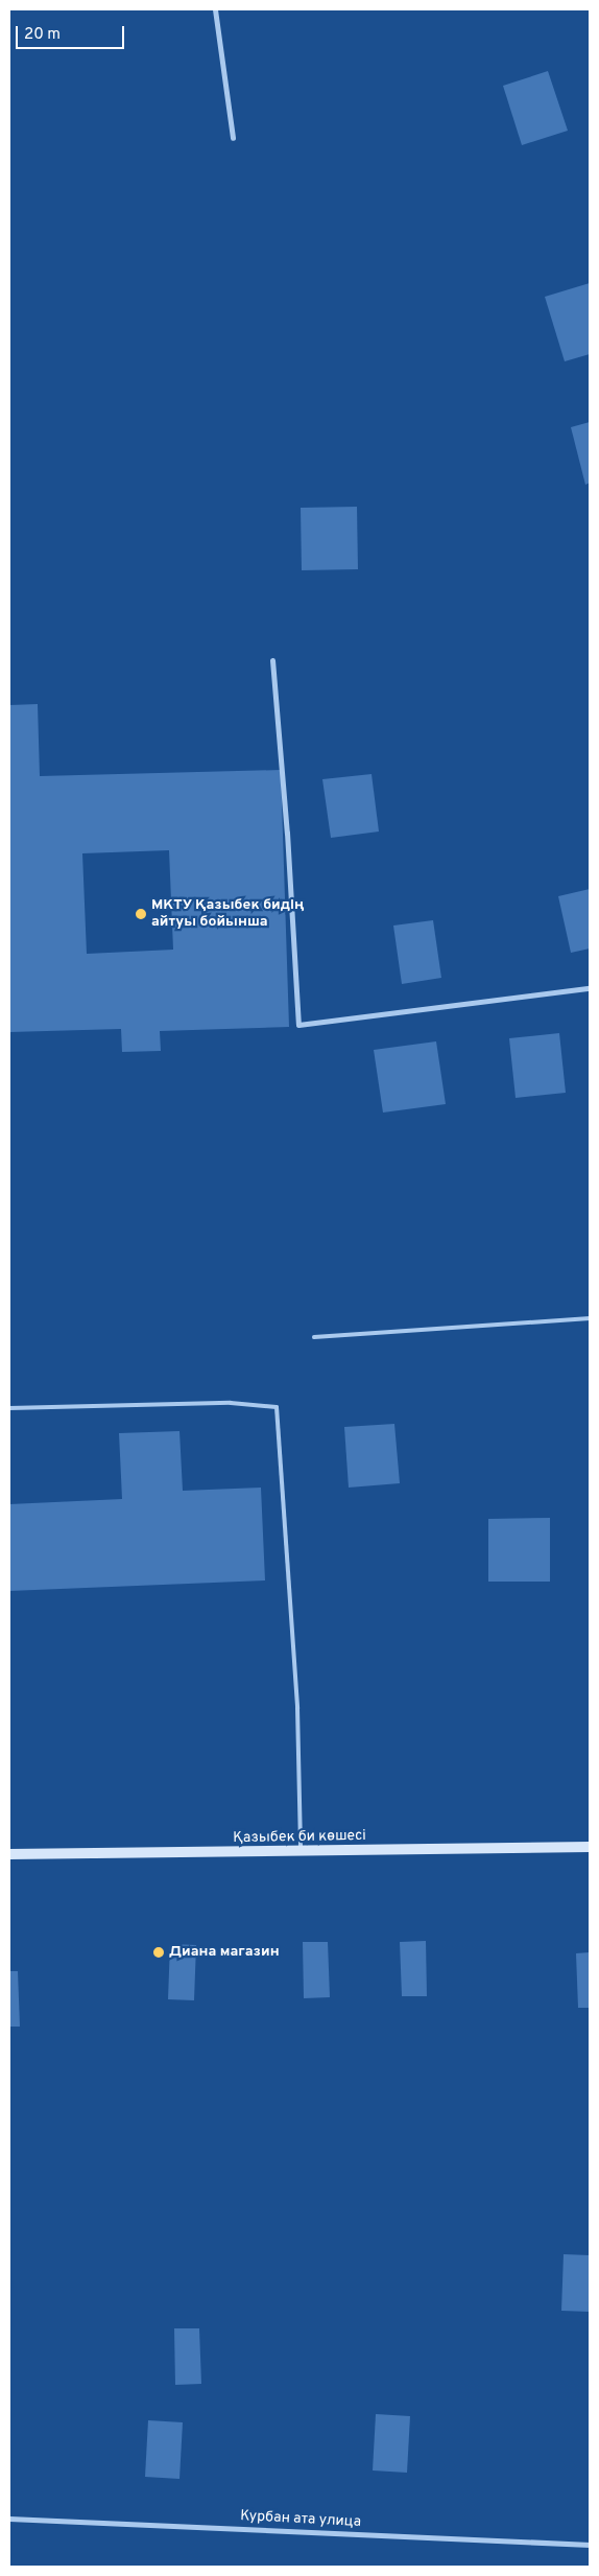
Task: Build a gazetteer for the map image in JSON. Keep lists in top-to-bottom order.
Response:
{
  "streets": {
    "main road": ["Қазыбек би көшесі"],
    "street": ["Курбан ата улица"]
  },
  "places": ["МКТУ Қазыбек бидің айтуы бойынша", "Диана магазин"],
  "scale_bar": "20 m"
}
